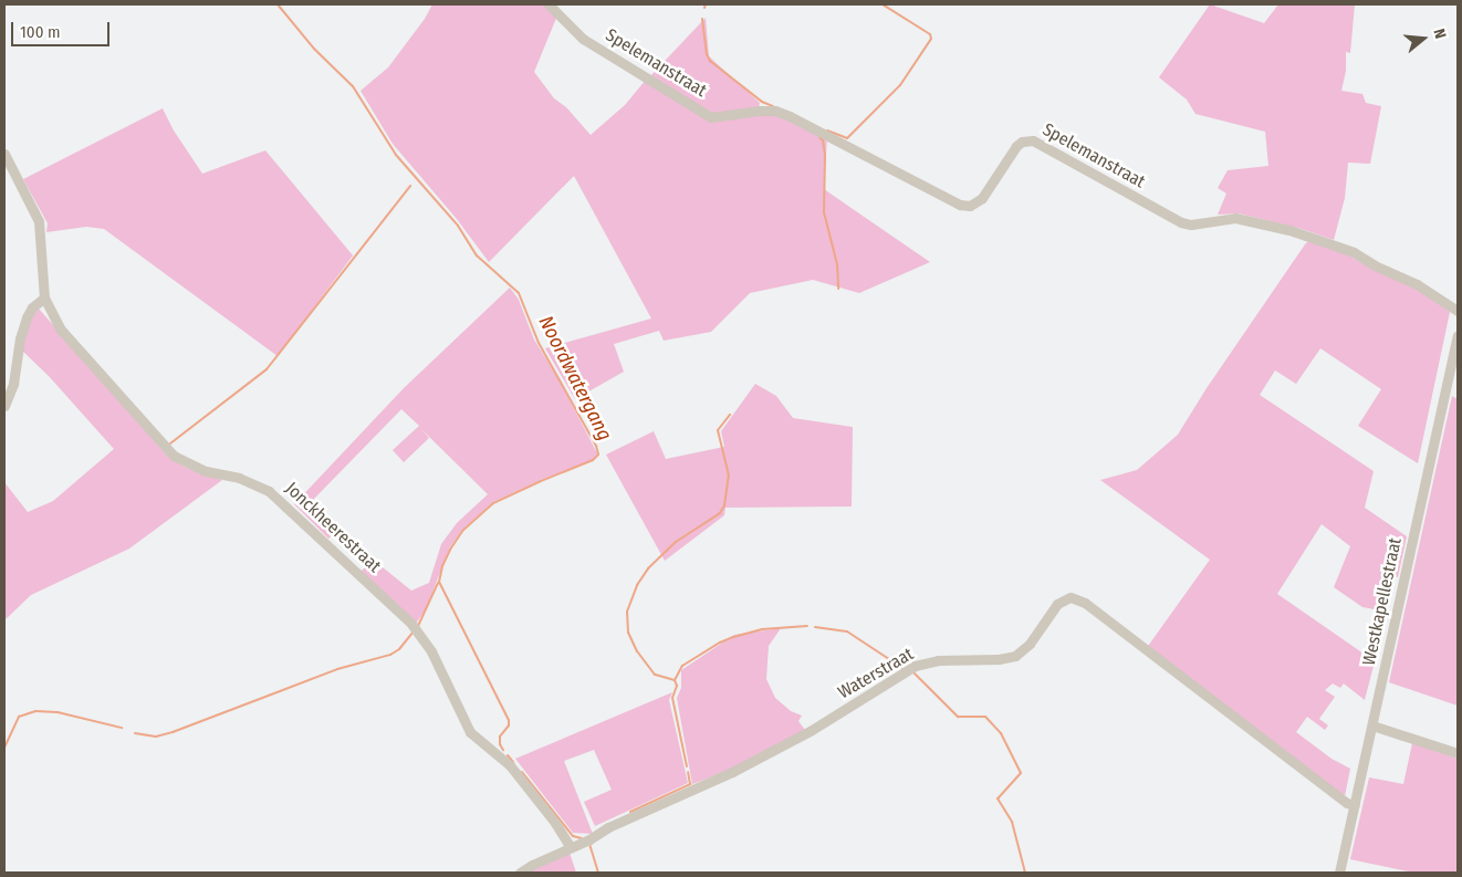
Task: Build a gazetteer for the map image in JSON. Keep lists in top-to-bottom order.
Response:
{
  "streets": {
    "street": [
      "Spelemanstraat",
      "Jonckheerestraat",
      "Westkapellestraat",
      "Waterstraat"
    ]
  },
  "crossings": [
    ["Jonckheerestraat", "Waterstraat"],
    ["Westkapellestraat", "Waterstraat"]
  ],
  "water": ["Noordwatergang"],
  "scale_bar": "100 m",
  "north": "right"
}
